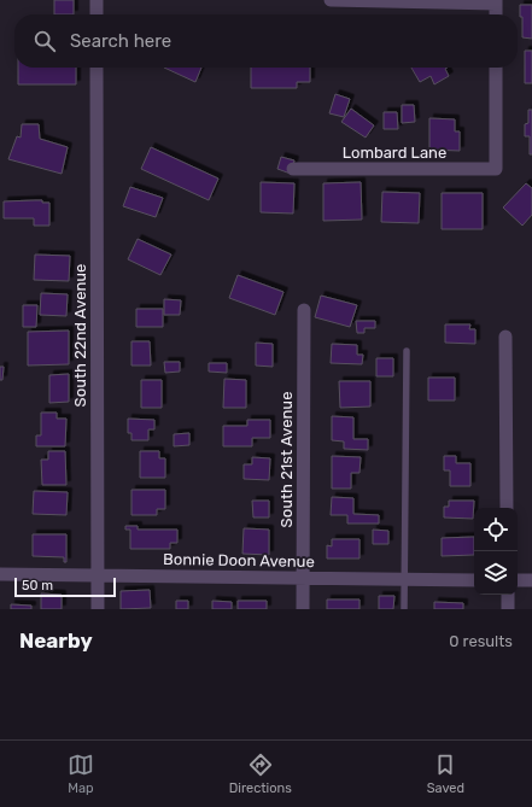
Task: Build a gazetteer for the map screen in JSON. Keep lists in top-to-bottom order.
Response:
{
  "streets": {
    "street": [
      "Lombard Lane",
      "South 22nd Avenue",
      "South 21st Avenue",
      "Bonnie Doon Avenue"
    ]
  },
  "crossings": [
    ["South 22nd Avenue", "Bonnie Doon Avenue"],
    ["South 21st Avenue", "Bonnie Doon Avenue"]
  ],
  "scale_bar": "50 m",
  "page": {
    "search": "Search here",
    "scale": "50 m",
    "heading": ["Nearby", "0 results"],
    "nav": ["Map", "Directions", "Saved"]
  }
}
